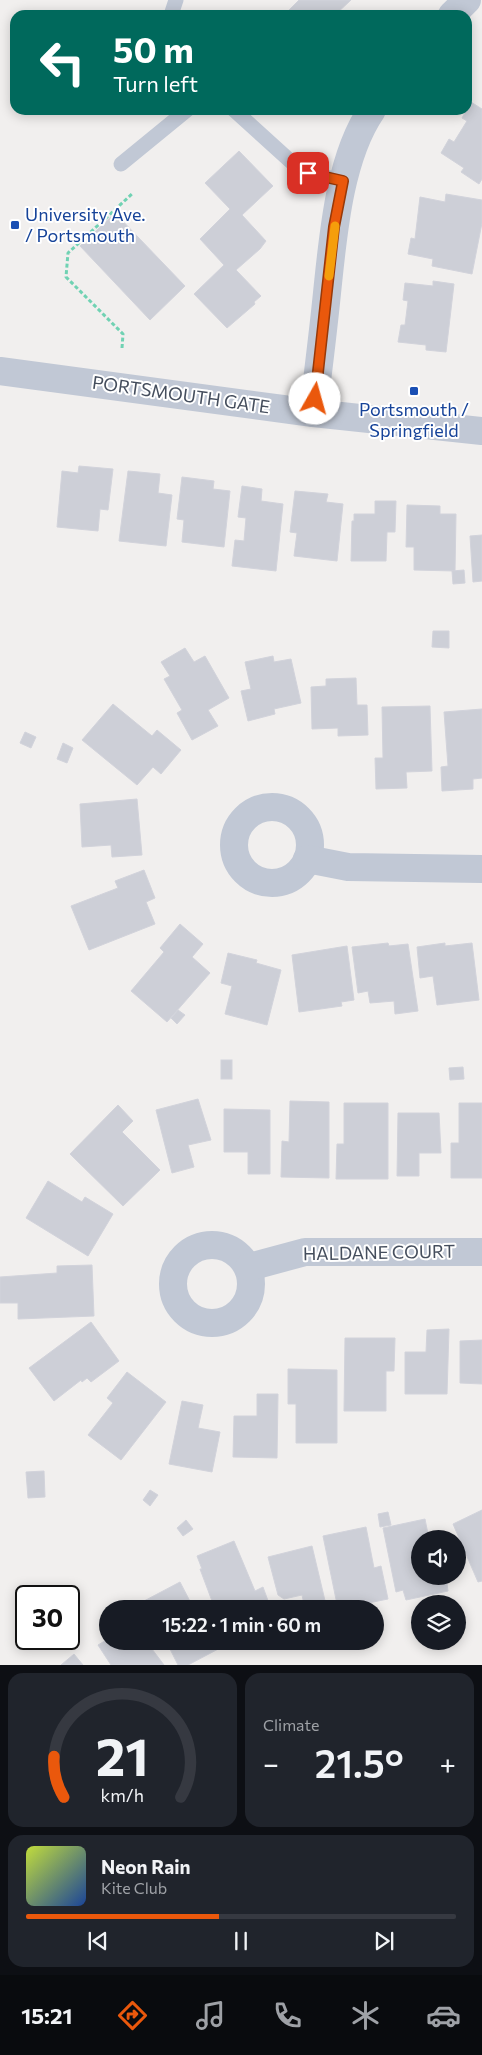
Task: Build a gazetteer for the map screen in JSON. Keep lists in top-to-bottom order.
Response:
{
  "streets": {
    "street": ["PORTSMOUTH GATE", "HALDANE COURT"]
  },
  "places": {
    "transit": ["University Ave. / Portsmouth", "Portsmouth / Springfield"]
  },
  "page": {
    "turn": ["50 m", "Turn left"],
    "limit": "30",
    "trip": "15:22 · 1 min · 60 m",
    "tile": "Climate",
    "heat": ["−", "21.5°", "+"],
    "song": ["Neon Rain", "Kite Club"],
    "tabs": "15:21",
    "gauge": ["21", "km/h"]
  }
}
